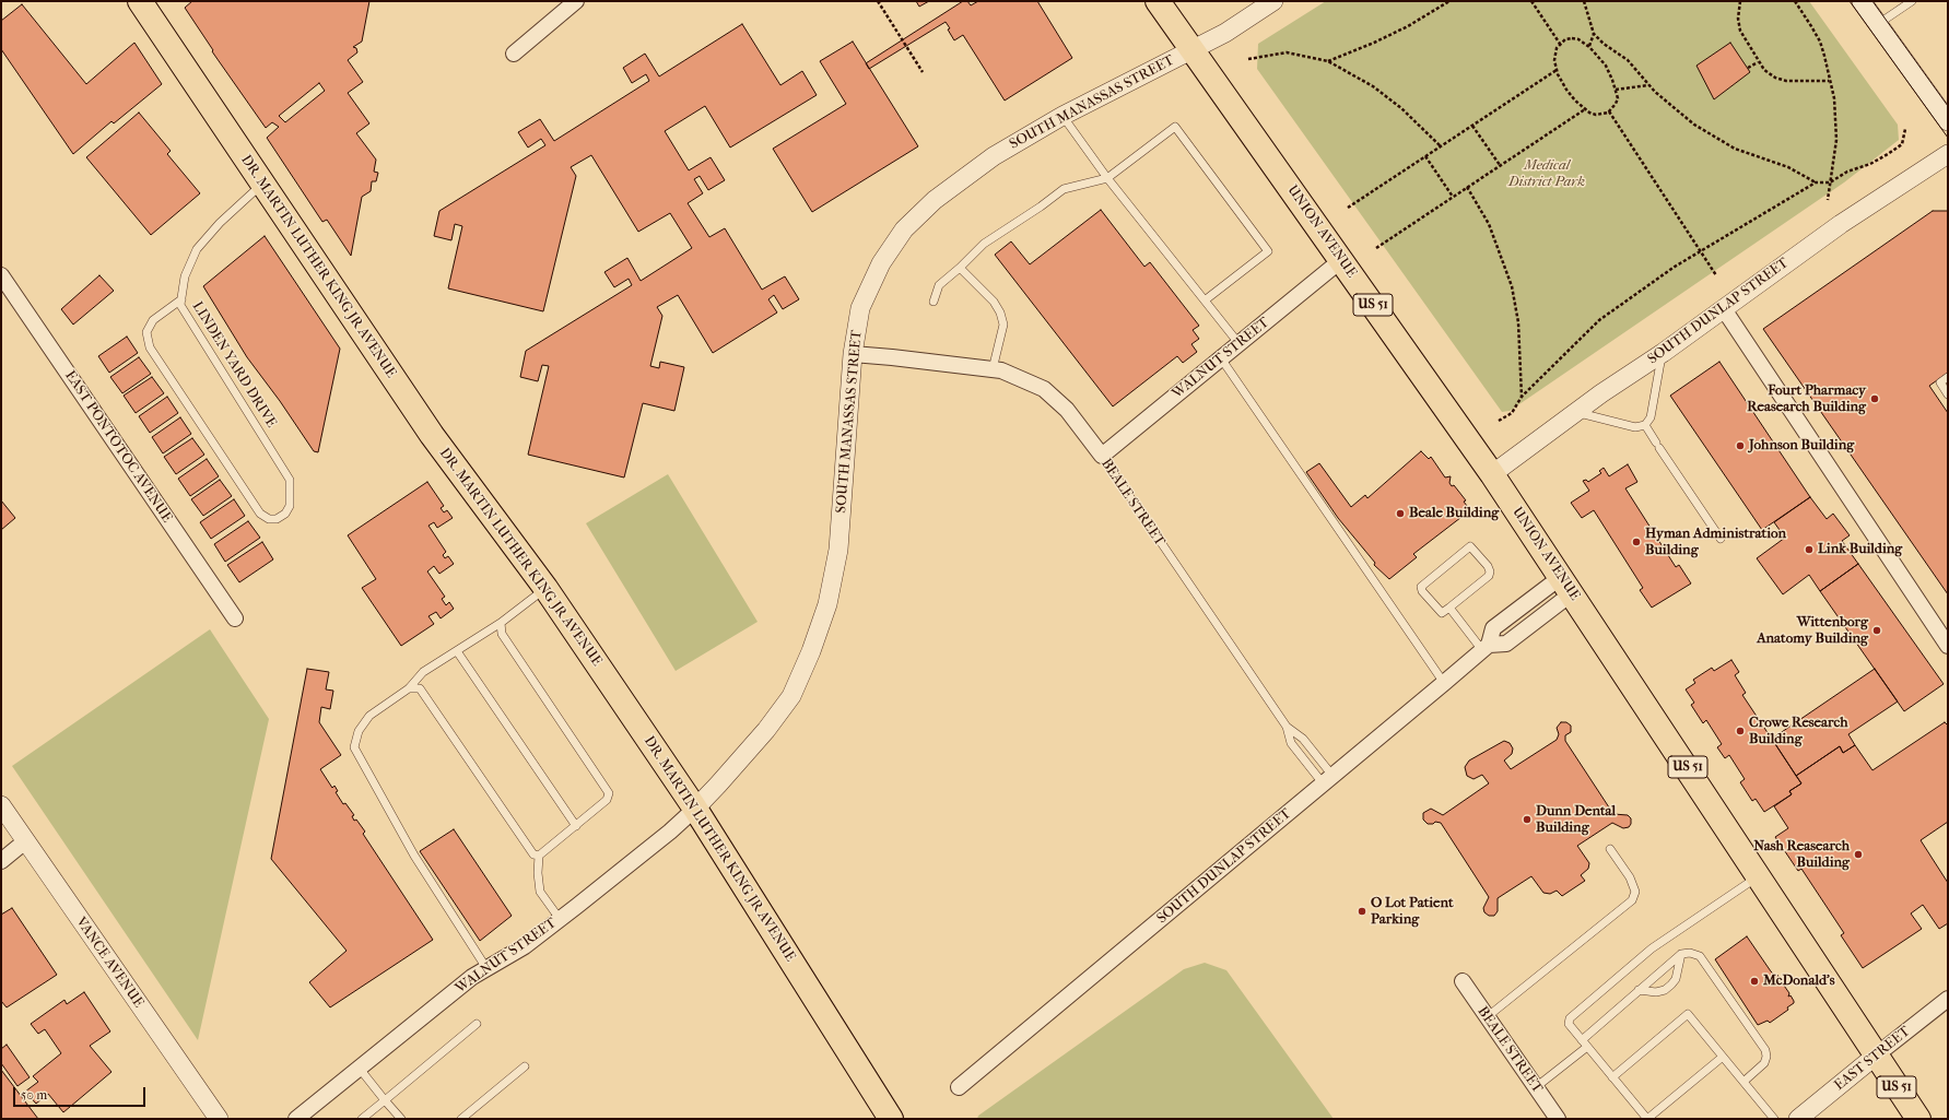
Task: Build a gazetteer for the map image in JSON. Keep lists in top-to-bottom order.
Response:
{
  "streets": {
    "main road": ["UNION AVENUE", "DR. MARTIN LUTHER KING JR AVENUE", "US 51"],
    "street": [
      "SOUTH MANASSAS STREET",
      "SOUTH DUNLAP STREET",
      "WALNUT STREET",
      "EAST PONTOTOC AVENUE",
      "BEALE STREET",
      "VANCE AVENUE",
      "EAST STREET"
    ],
    "lane": ["LINDEN YARD DRIVE"]
  },
  "crossings": [
    ["SOUTH MANASSAS STREET", "UNION AVENUE"],
    ["SOUTH MANASSAS STREET", "DR. MARTIN LUTHER KING JR AVENUE"],
    ["SOUTH MANASSAS STREET", "WALNUT STREET"],
    ["SOUTH MANASSAS STREET", "BEALE STREET"],
    ["UNION AVENUE", "SOUTH DUNLAP STREET"],
    ["UNION AVENUE", "WALNUT STREET"],
    ["UNION AVENUE", "EAST STREET"],
    ["DR. MARTIN LUTHER KING JR AVENUE", "WALNUT STREET"],
    ["DR. MARTIN LUTHER KING JR AVENUE", "LINDEN YARD DRIVE"],
    ["SOUTH DUNLAP STREET", "BEALE STREET"],
    ["WALNUT STREET", "BEALE STREET"]
  ],
  "parks": ["Medical District Park"],
  "places": [
    "Fourt Pharmacy Reasearch Building",
    "Johnson Building",
    "Beale Building",
    "Hyman Administration Building",
    "Link Building",
    "Wittenborg Anatomy Building",
    "Crowe Research Building",
    "Dunn Dental Building",
    "Nash Reasearch Building",
    "O Lot Patient Parking",
    "McDonald's"
  ],
  "scale_bar": "50 m"
}
